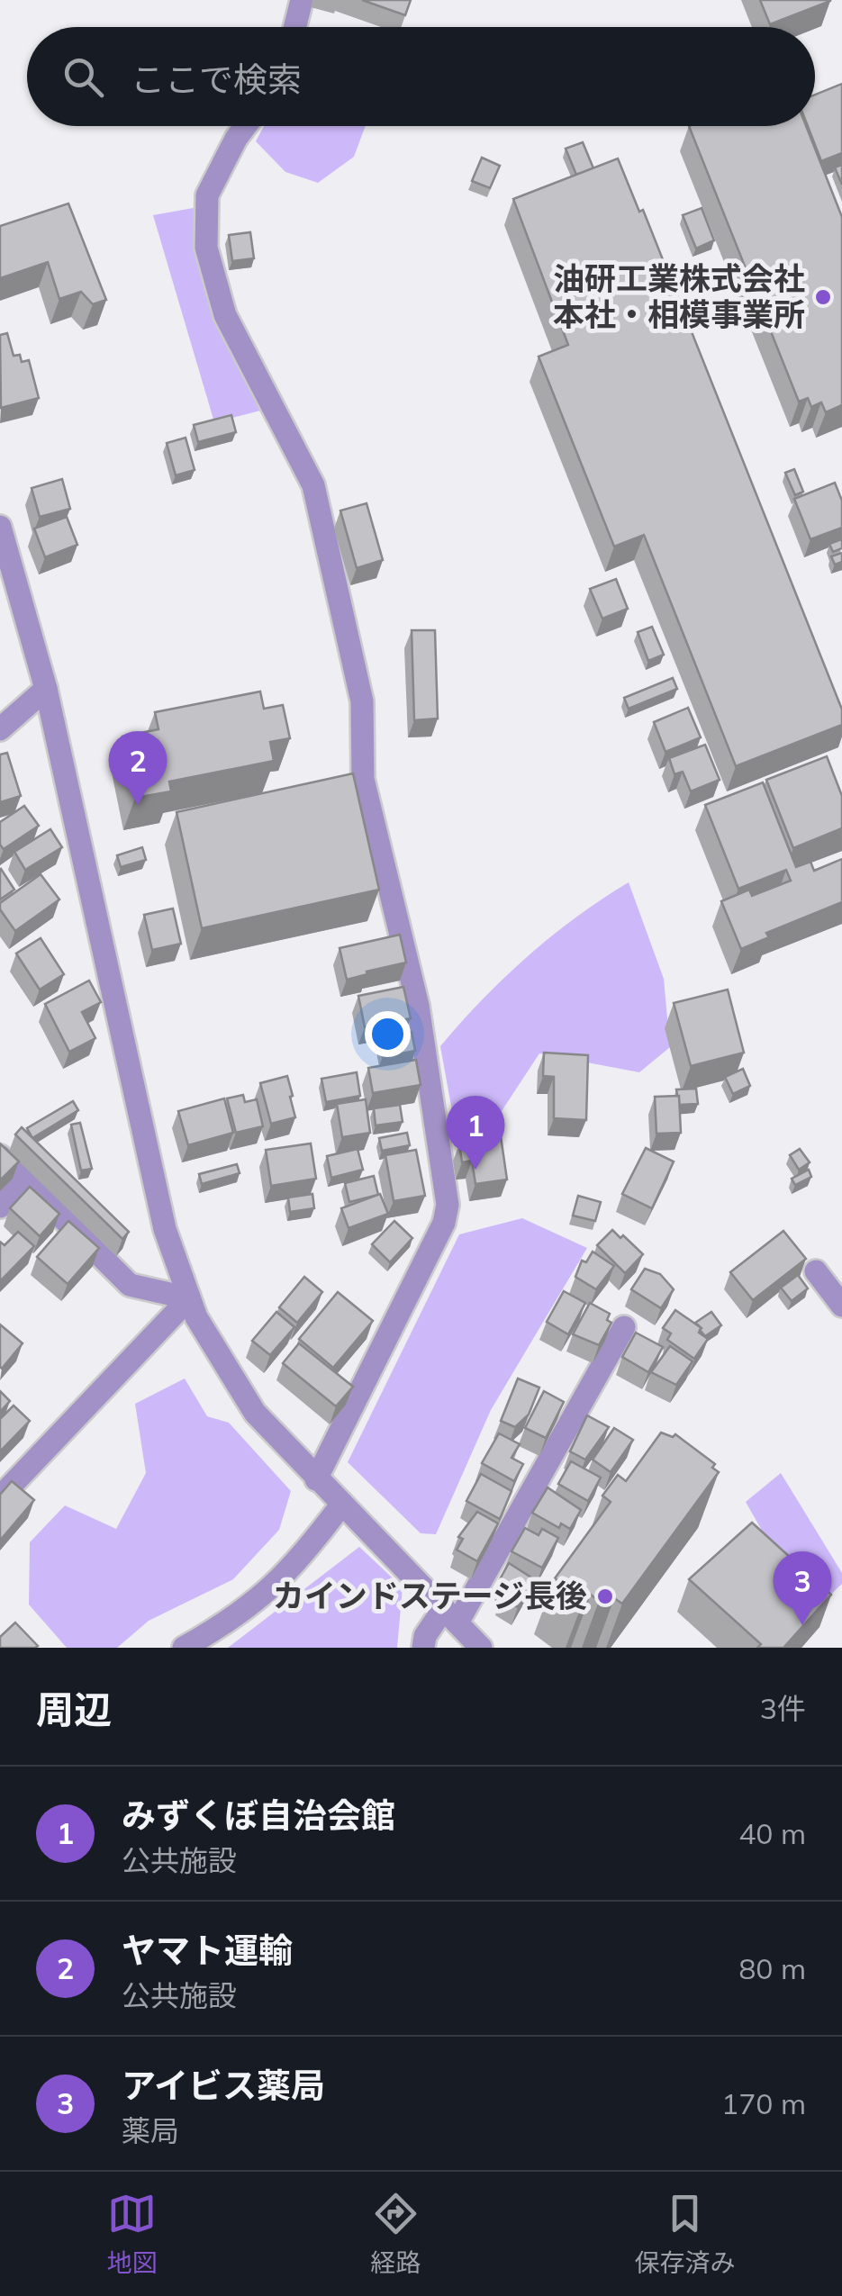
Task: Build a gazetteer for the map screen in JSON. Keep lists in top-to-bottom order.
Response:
{
  "places": ["油研工業株式会社 本社・相模事業所", "カインドステージ長後"],
  "page": {
    "search": "ここで検索",
    "pins": ["2", "1", "3"],
    "heading": ["周辺", "3件"],
    "list": [
      {
        "mark": "1",
        "name": "みずくぼ自治会館",
        "note": "公共施設",
        "value": "40 m"
      },
      {
        "mark": "2",
        "name": "ヤマト運輸",
        "note": "公共施設",
        "value": "80 m"
      },
      {
        "mark": "3",
        "name": "アイビス薬局",
        "note": "薬局",
        "value": "170 m"
      }
    ],
    "nav": ["地図", "経路", "保存済み"]
  }
}
